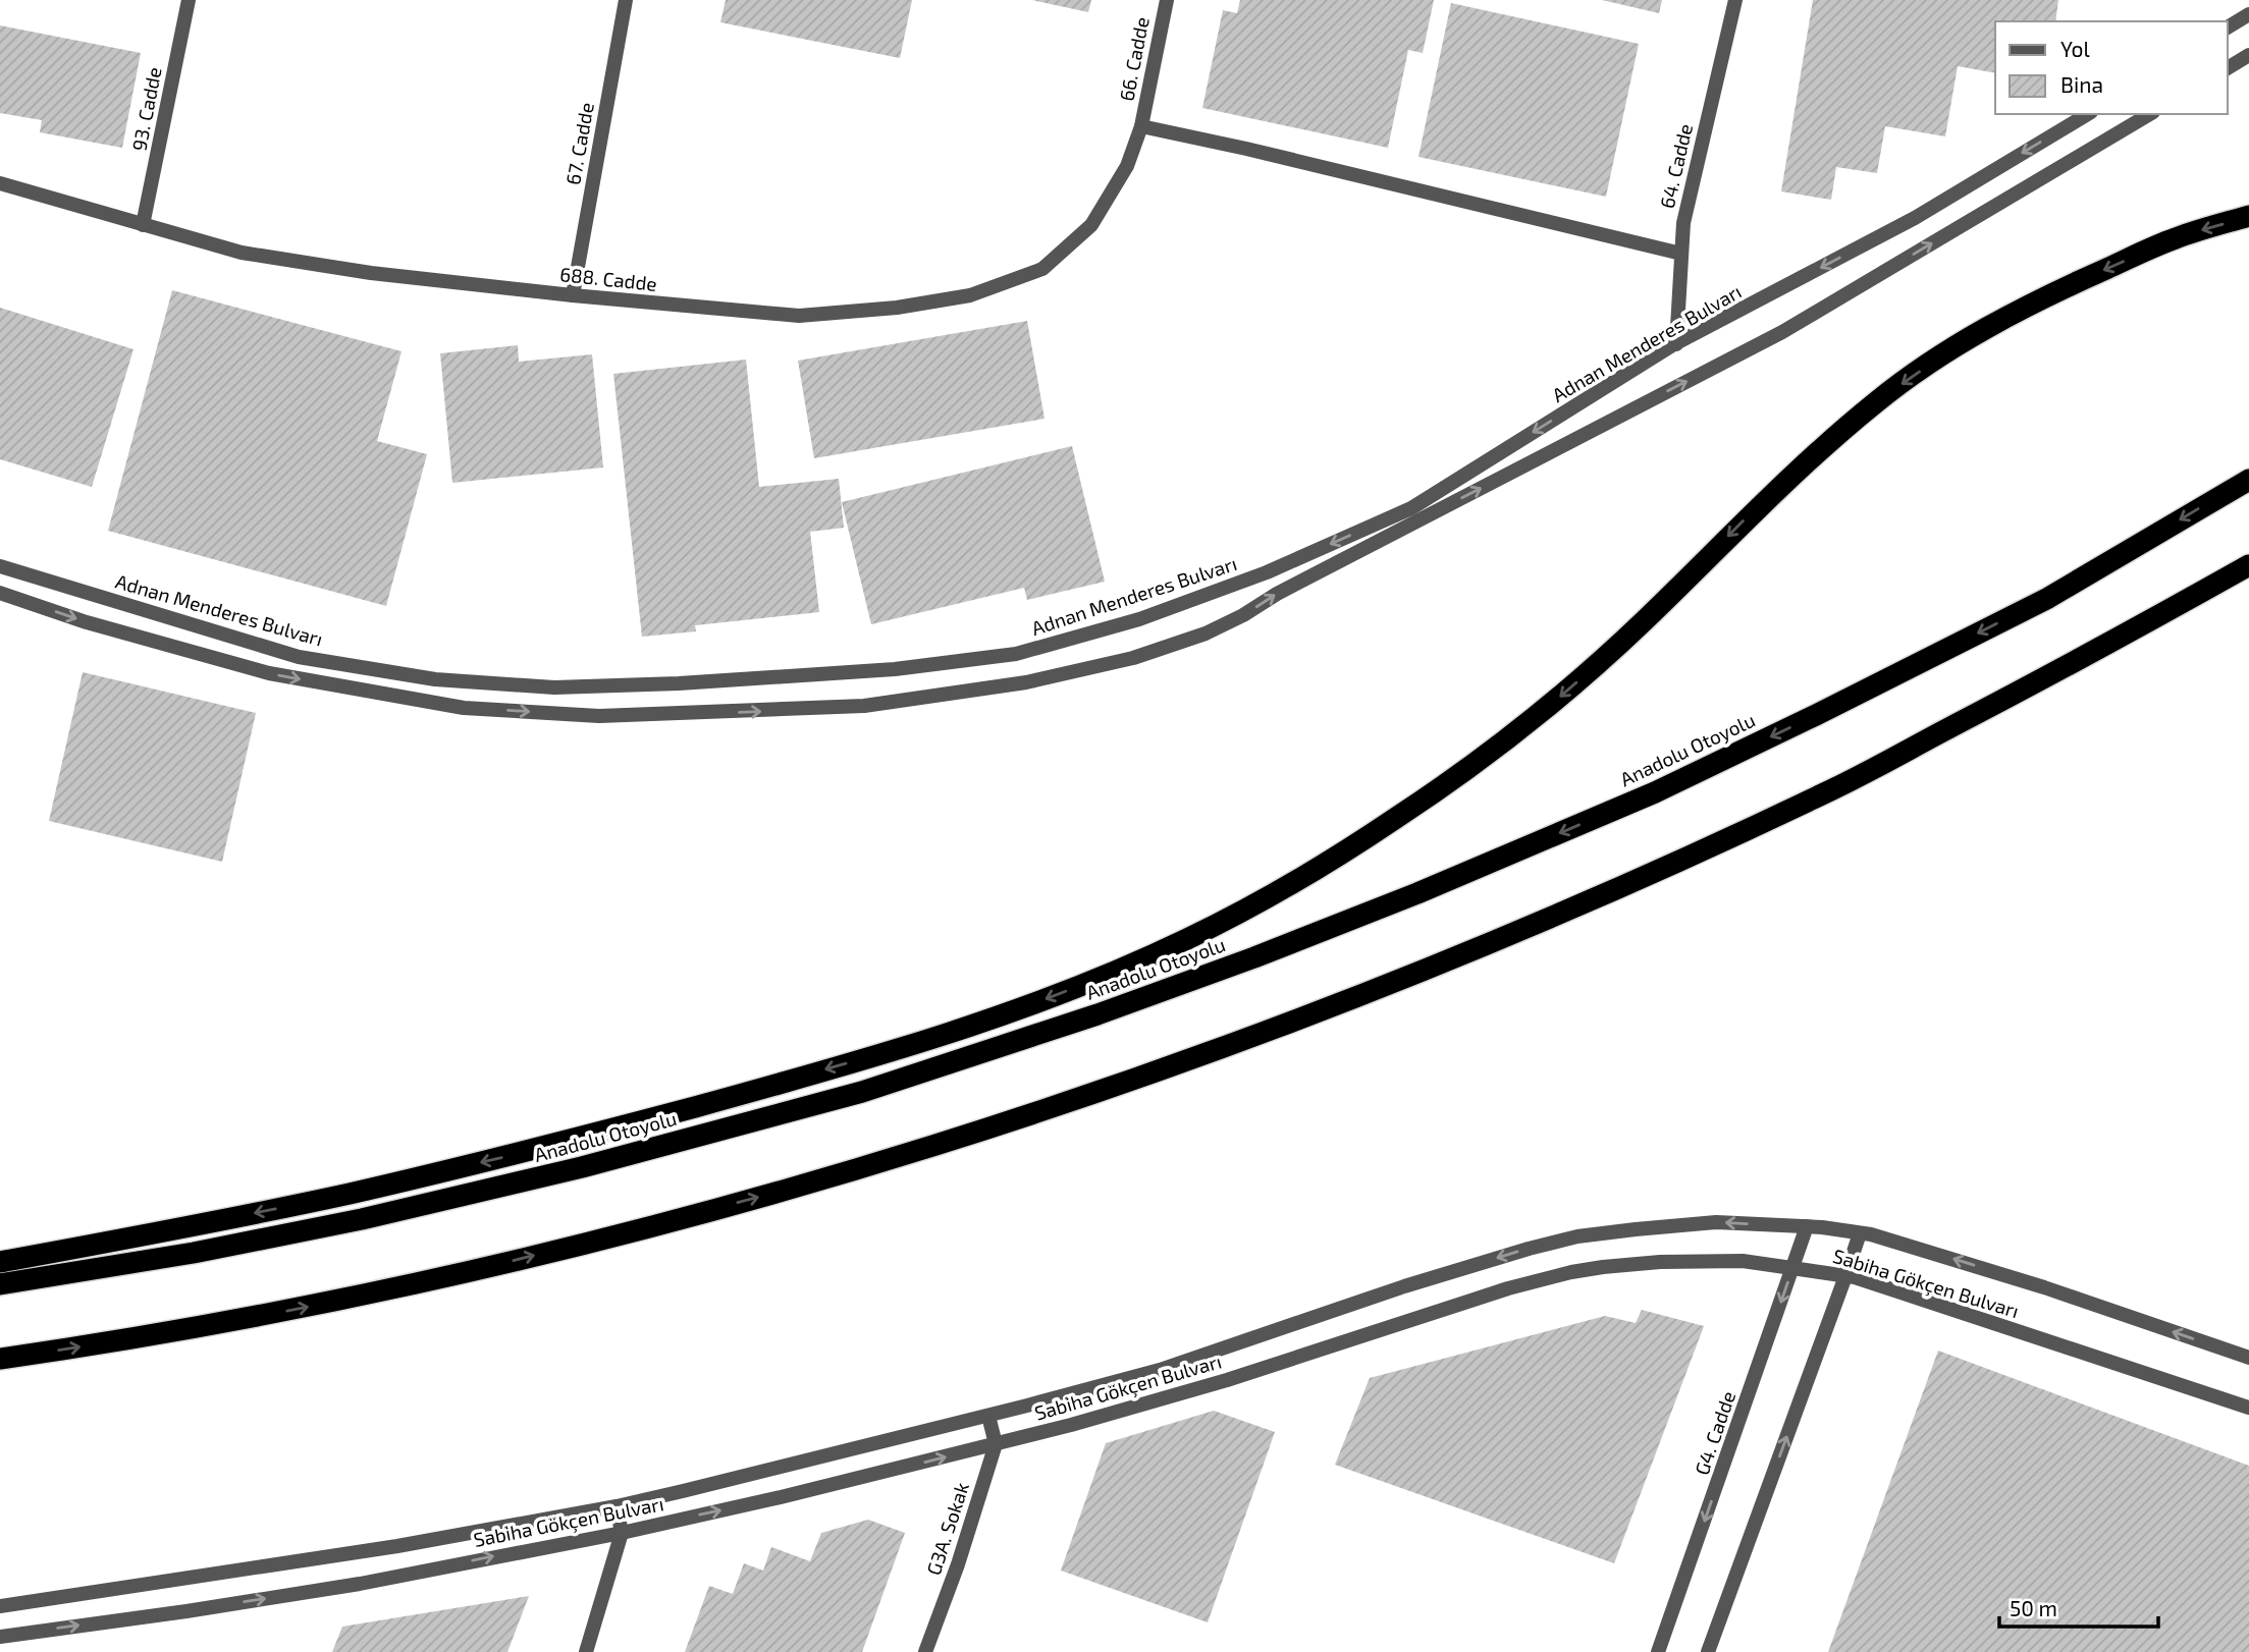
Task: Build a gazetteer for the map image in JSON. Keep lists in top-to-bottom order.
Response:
{
  "streets": {
    "highway": ["Anadolu Otoyolu"],
    "street": [
      "66. Cadde",
      "93. Cadde",
      "67. Cadde",
      "64. Cadde",
      "688. Cadde",
      "Adnan Menderes Bulvarı",
      "Sabiha Gökçen Bulvarı",
      "G4. Cadde",
      "G3A. Sokak"
    ]
  },
  "crossings": [
    ["66. Cadde", "688. Cadde"],
    ["93. Cadde", "688. Cadde"],
    ["67. Cadde", "688. Cadde"],
    ["64. Cadde", "Adnan Menderes Bulvarı"],
    ["Sabiha Gökçen Bulvarı", "G4. Cadde"],
    ["Sabiha Gökçen Bulvarı", "G3A. Sokak"]
  ],
  "legend": ["Yol", "Bina"],
  "scale_bar": "50 m"
}
